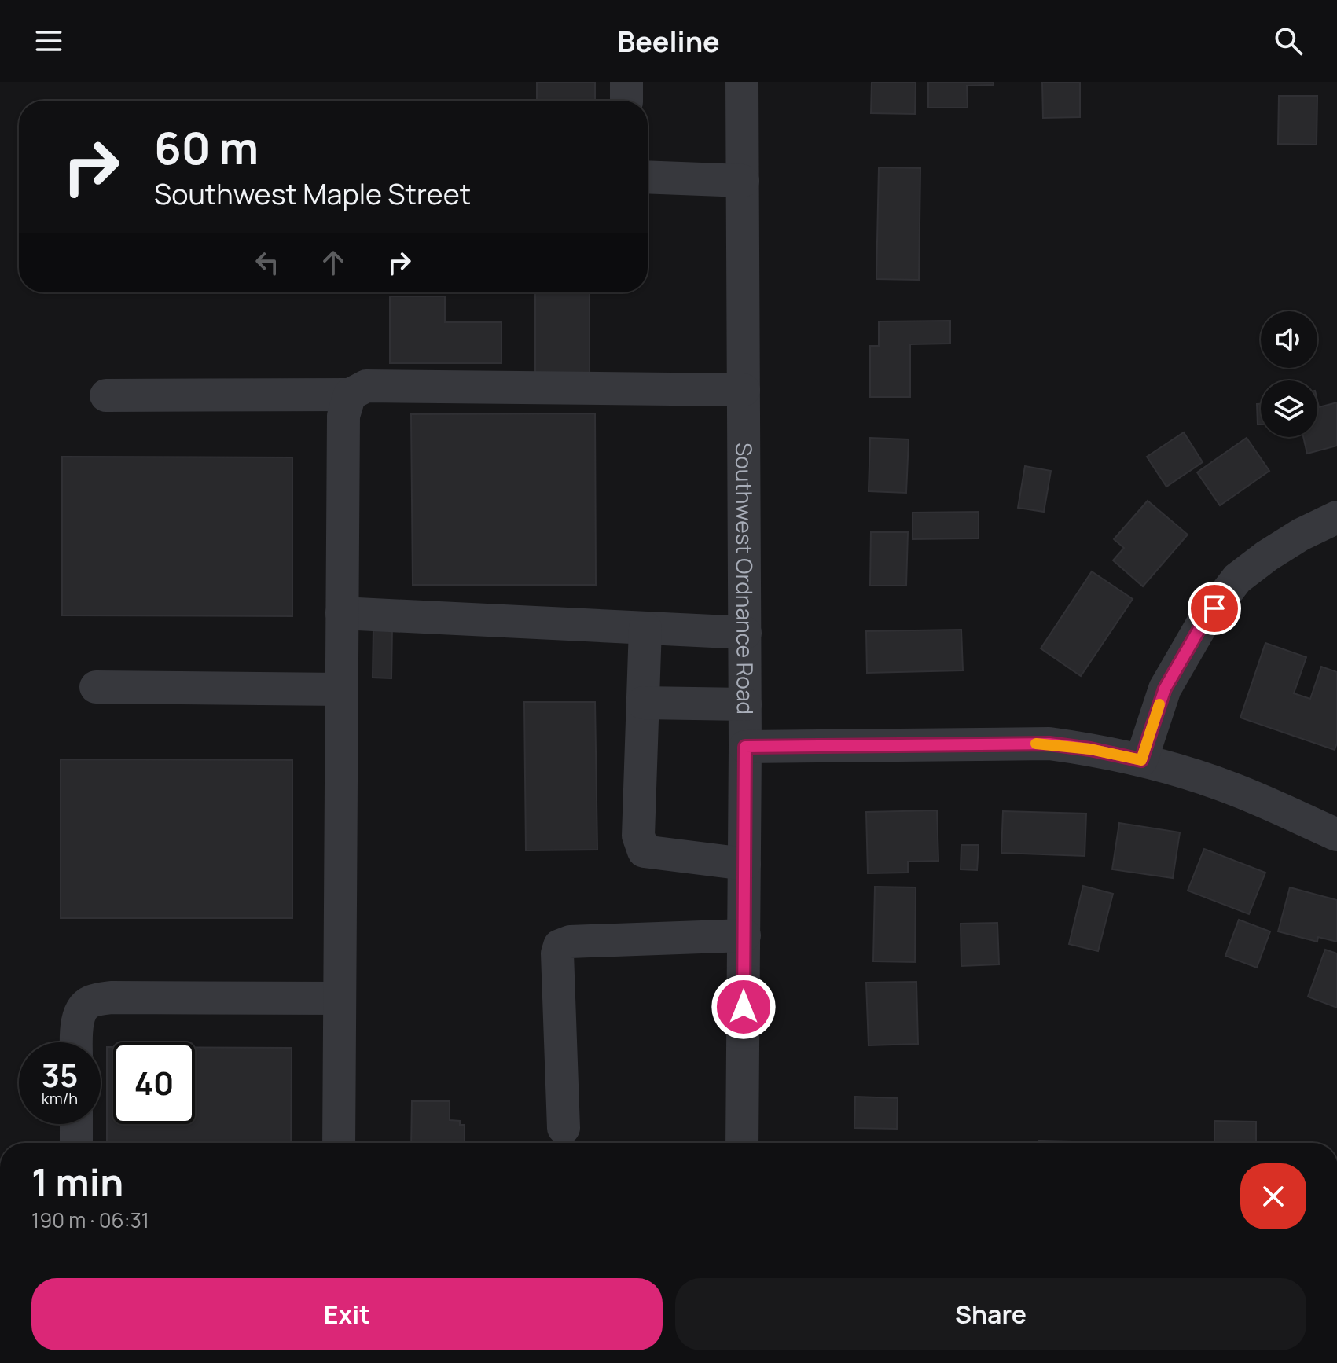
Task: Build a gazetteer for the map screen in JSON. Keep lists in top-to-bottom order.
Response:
{
  "streets": {
    "street": ["Southwest Ordnance Road"]
  },
  "page": {
    "header": "Beeline",
    "turn": ["60 m", "Southwest Maple Street"],
    "speed": "35 km/h",
    "limit": "40",
    "heading": ["1 min", "190 m · 06:31"],
    "buttons": ["Exit", "Share"]
  }
}
